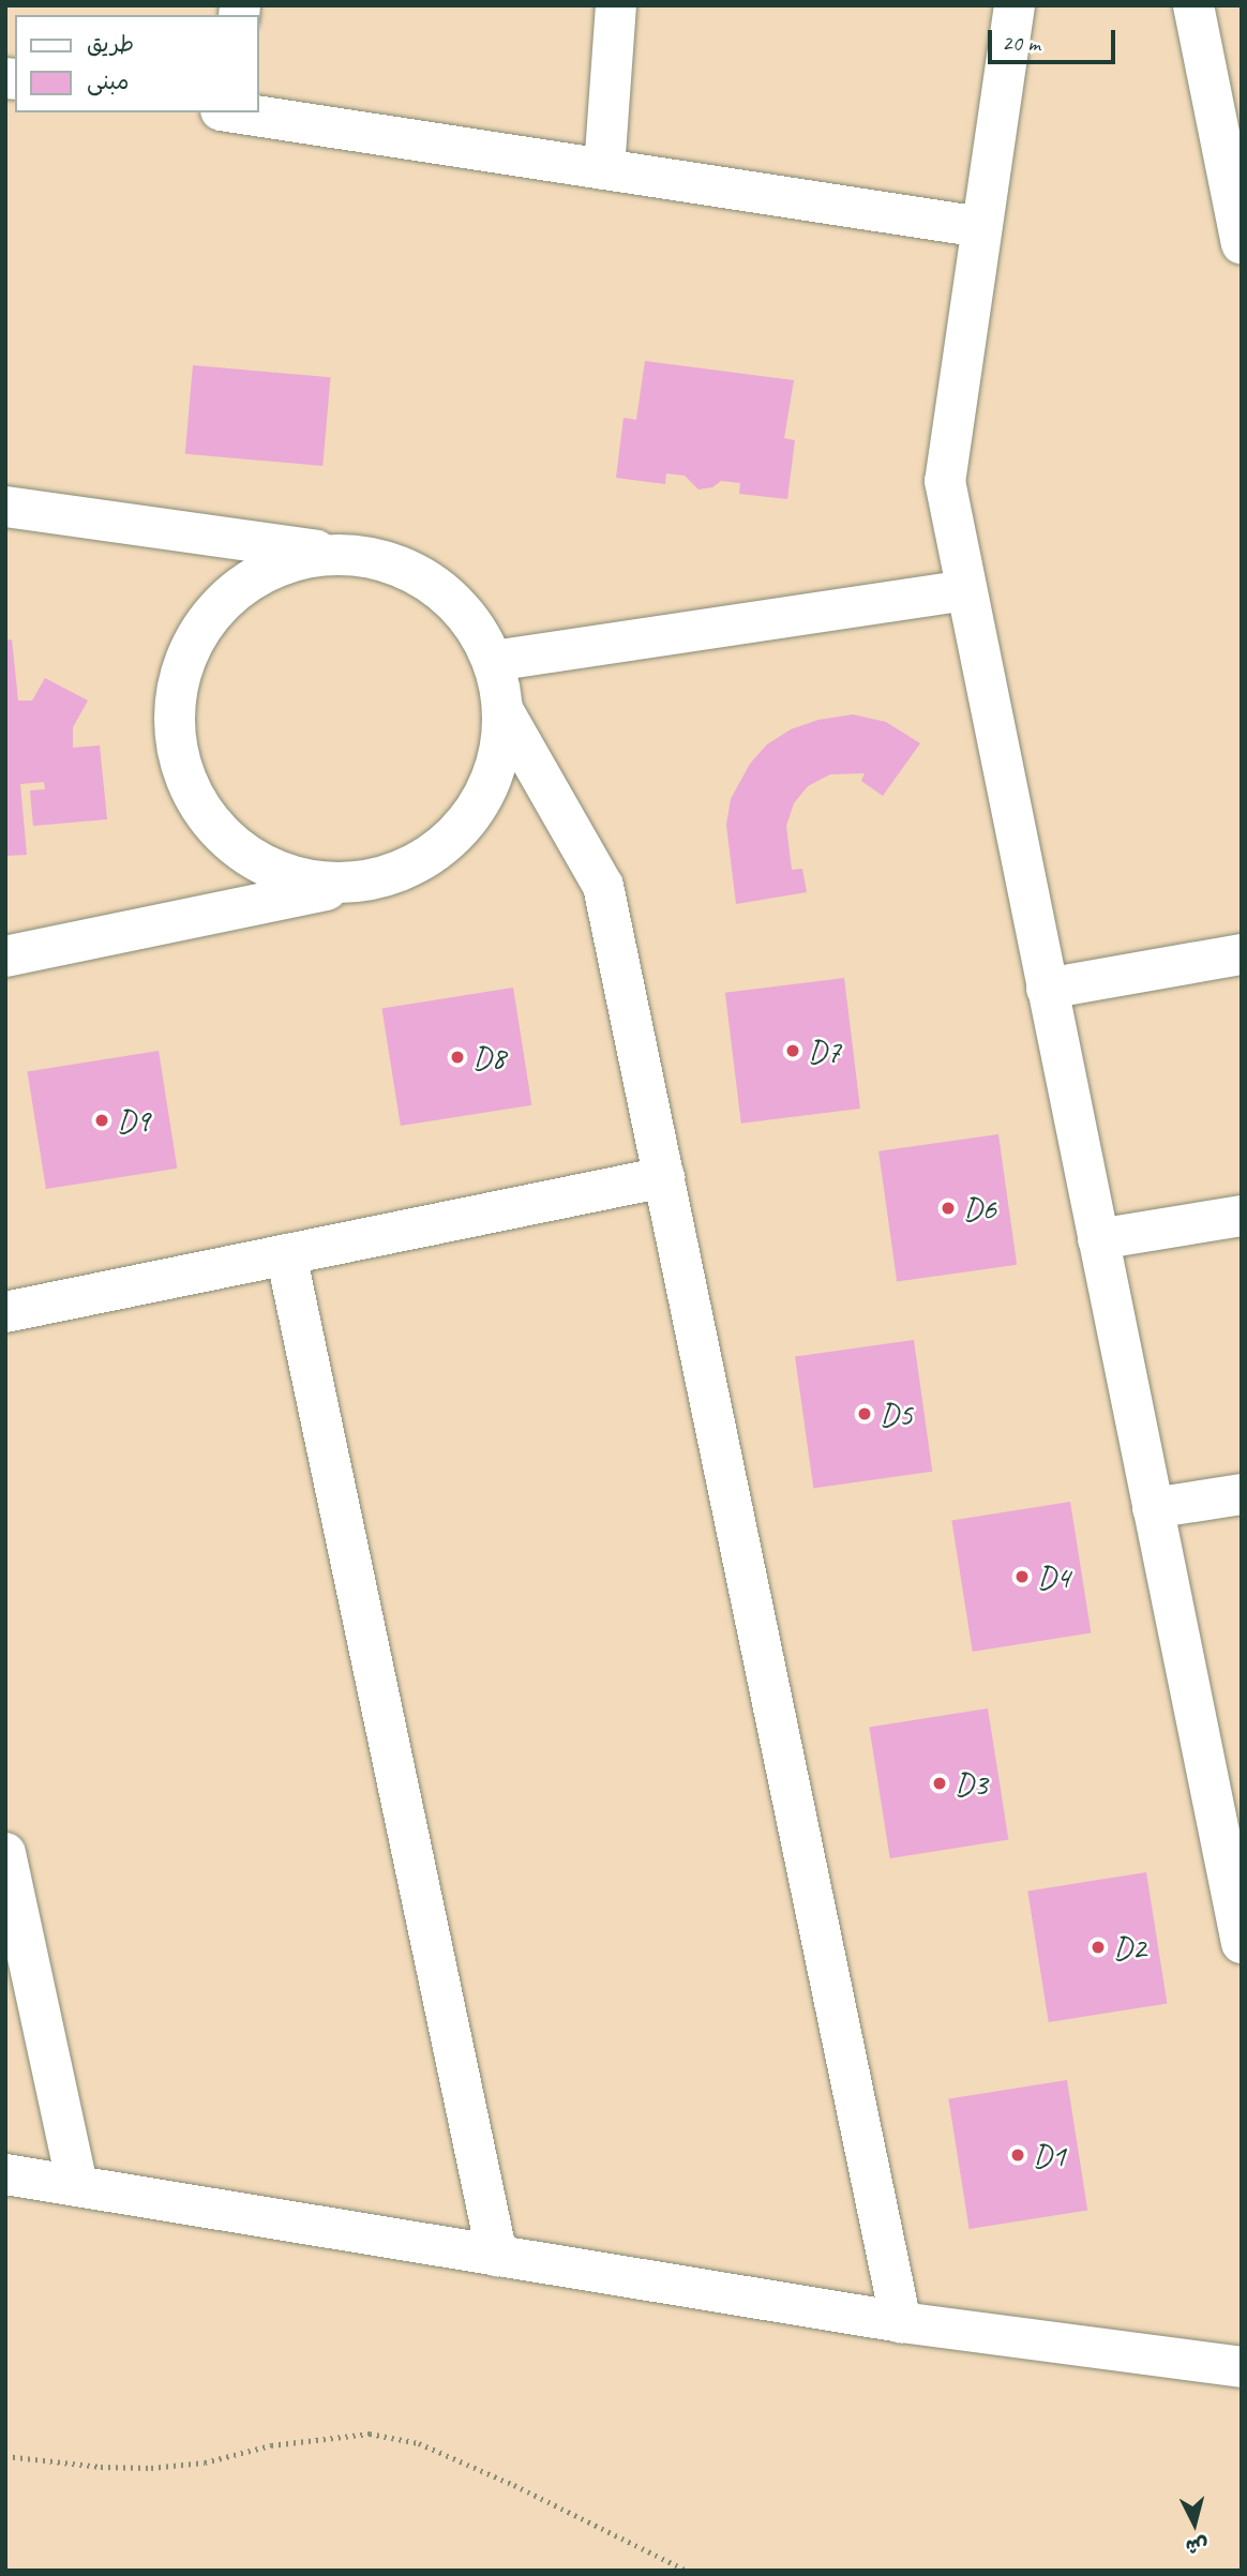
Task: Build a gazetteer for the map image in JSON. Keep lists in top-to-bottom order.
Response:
{
  "places": [
    "D7",
    "D8",
    "D9",
    "D6",
    "D5",
    "D4",
    "D3",
    "D2",
    "D1"
  ],
  "legend": ["طريق", "مبنى"],
  "scale_bar": "20 m",
  "north": "bottom"
}
